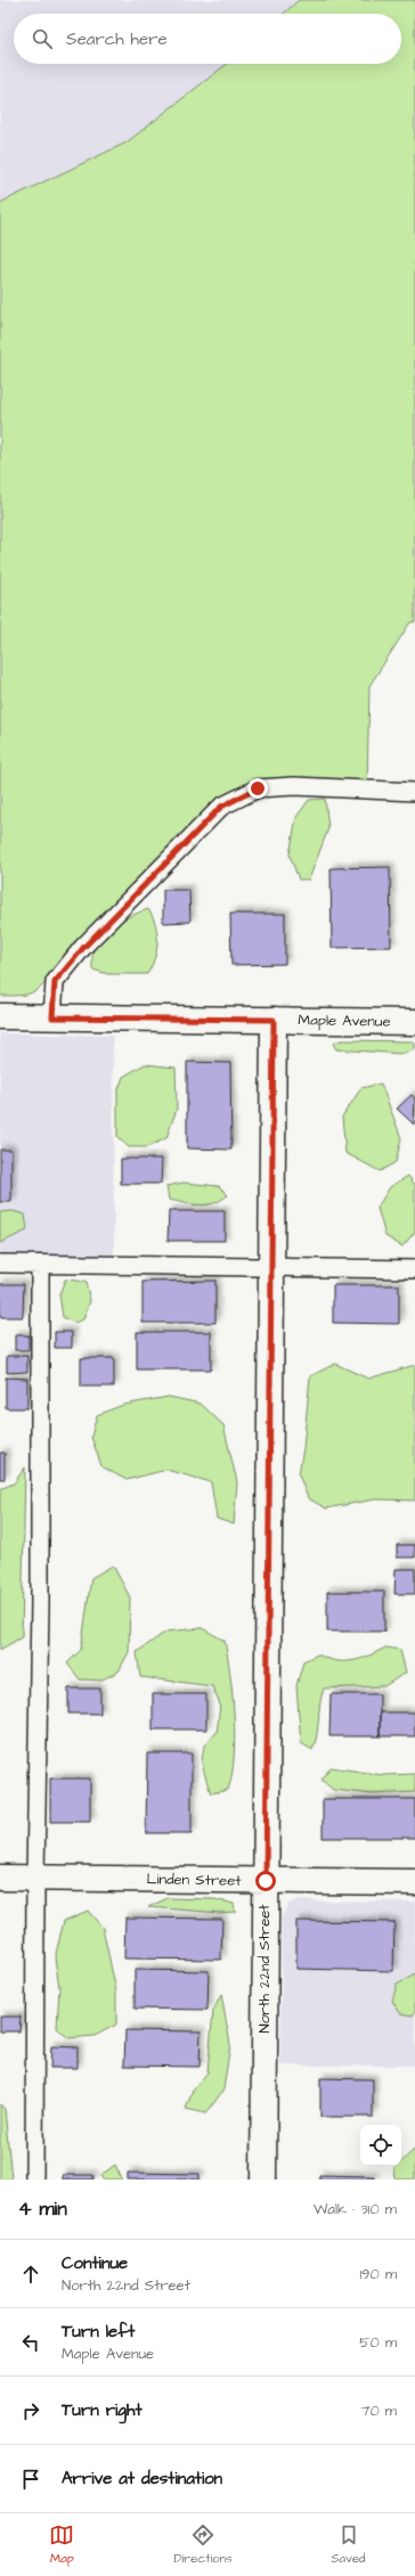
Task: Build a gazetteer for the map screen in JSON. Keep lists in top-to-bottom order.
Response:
{
  "streets": {
    "street": ["Maple Avenue", "Linden Street", "North 22nd Street"]
  },
  "crossings": [
    ["Maple Avenue", "North 22nd Street"],
    ["Linden Street", "North 22nd Street"]
  ],
  "page": {
    "search": "Search here",
    "heading": ["4 min", "Walk · 310 m"],
    "list": [
      ["Continue", "North 22nd Street", "190 m"],
      ["Turn left", "Maple Avenue", "50 m"],
      ["Turn right", "70 m"],
      "Arrive at destination"
    ],
    "nav": ["Map", "Directions", "Saved"]
  }
}
